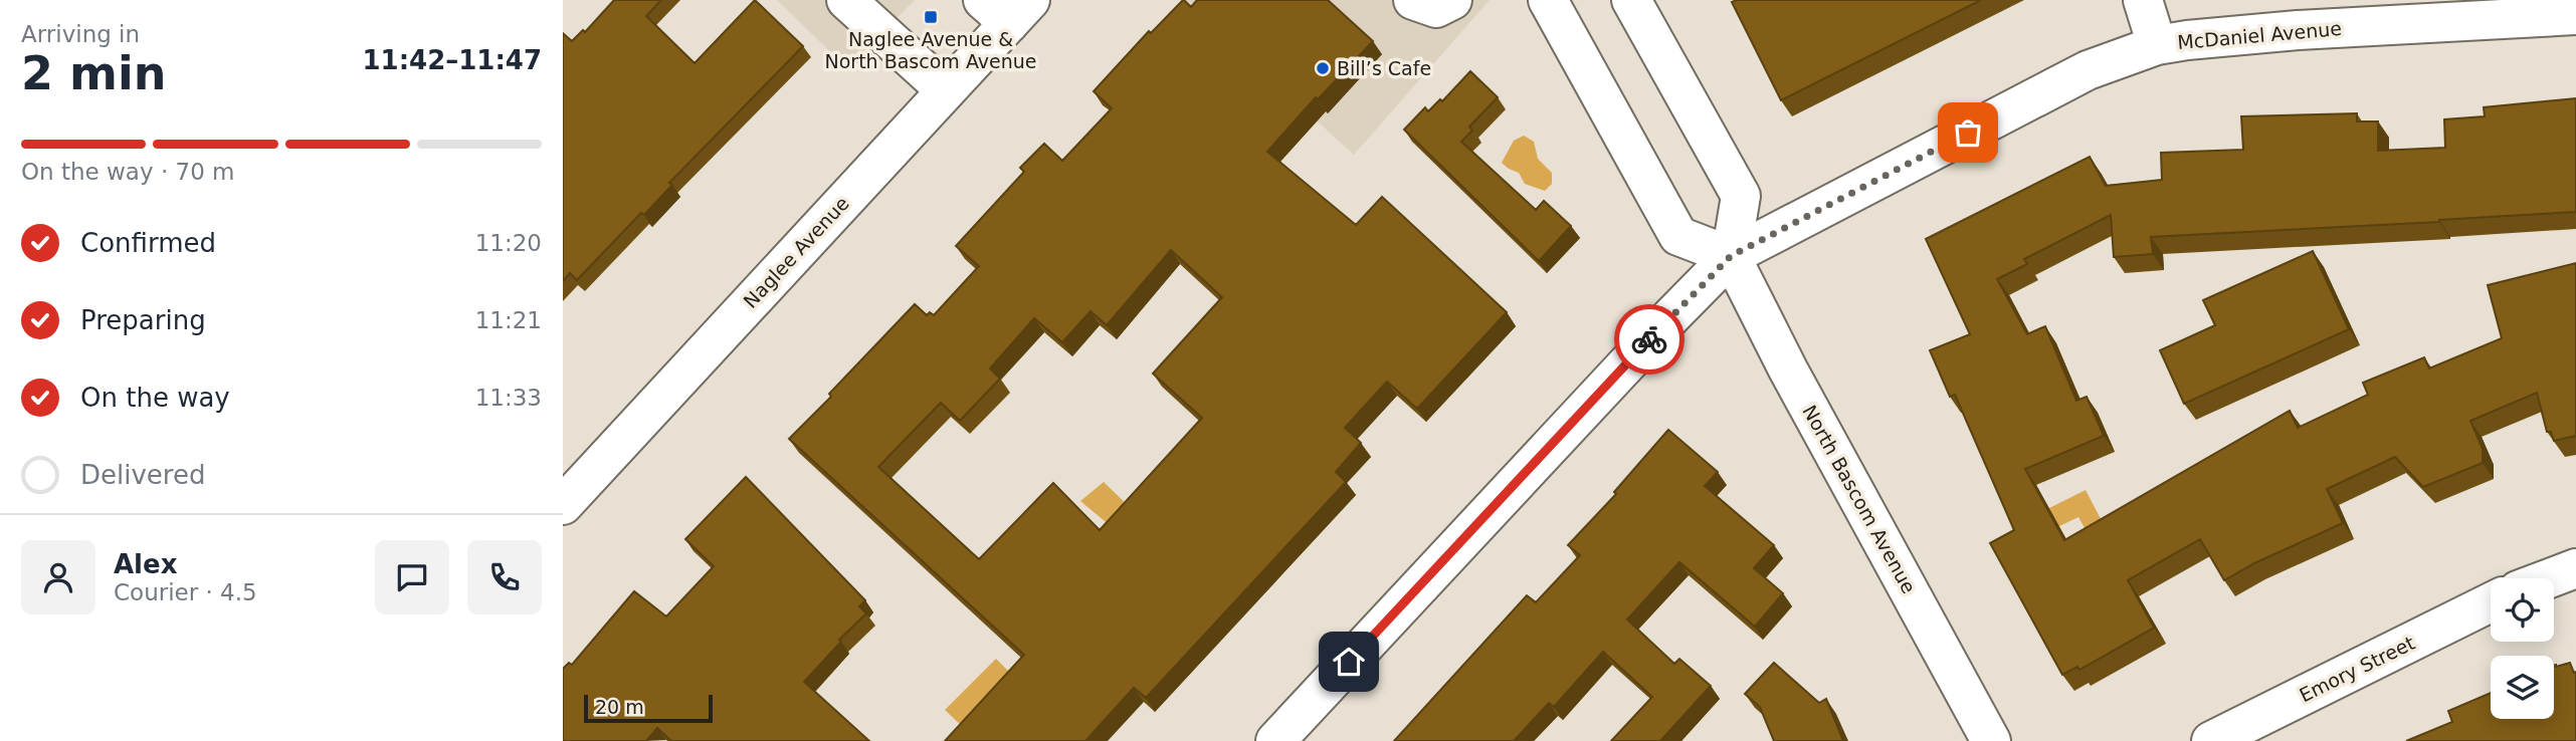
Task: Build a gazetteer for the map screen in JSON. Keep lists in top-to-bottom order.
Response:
{
  "streets": {
    "street": [
      "McDaniel Avenue",
      "Naglee Avenue",
      "North Bascom Avenue",
      "Emory Street"
    ]
  },
  "crossings": [
    ["McDaniel Avenue", "North Bascom Avenue"]
  ],
  "places": {
    "transit": ["Naglee Avenue & North Bascom Avenue"],
    "other": ["Bill’s Cafe"]
  },
  "scale_bar": "20 m",
  "page": {
    "heading": ["2 min", "Arriving in", "11:42–11:47"],
    "panel": ["Alex", "Courier · 4.5"],
    "bar": "On the way · 70 m",
    "list": [
      ["Confirmed", "11:20"],
      ["Preparing", "11:21"],
      ["On the way", "11:33"],
      "Delivered"
    ],
    "scale": "20 m"
  }
}
